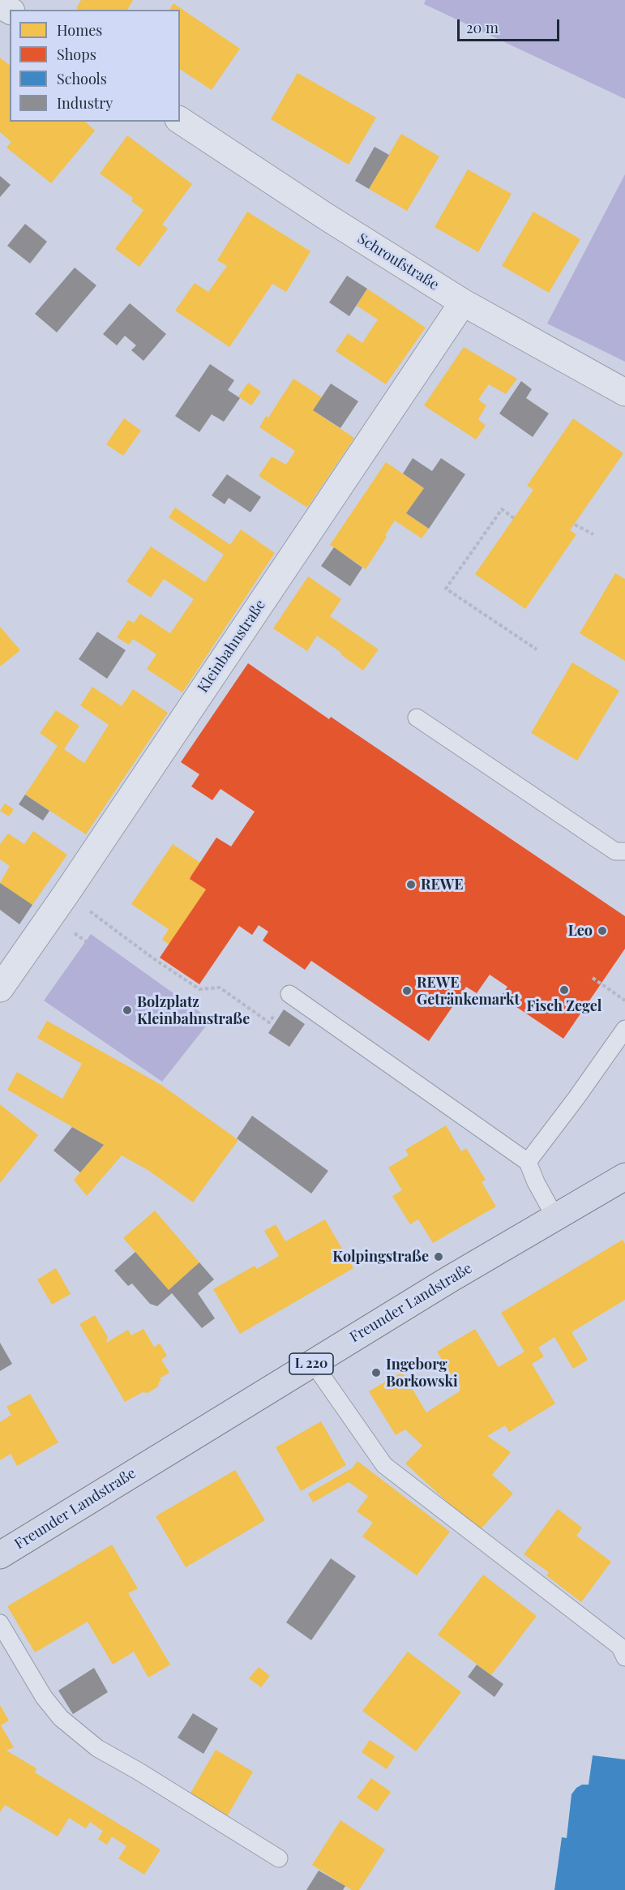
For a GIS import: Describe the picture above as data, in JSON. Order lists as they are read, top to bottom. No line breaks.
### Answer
{"streets":{"main road":["Freunder Landstraße","L 220"],"street":["Schroufstraße","Kleinbahnstraße"]},"crossings":[["Schroufstraße","Kleinbahnstraße"]],"places":["REWE","Leo","Fisch Zegel","REWE Getränkemarkt","Bolzplatz Kleinbahnstraße","Kolpingstraße","Ingeborg Borkowski"],"legend":["Homes","Shops","Schools","Industry"],"scale_bar":"20 m"}
